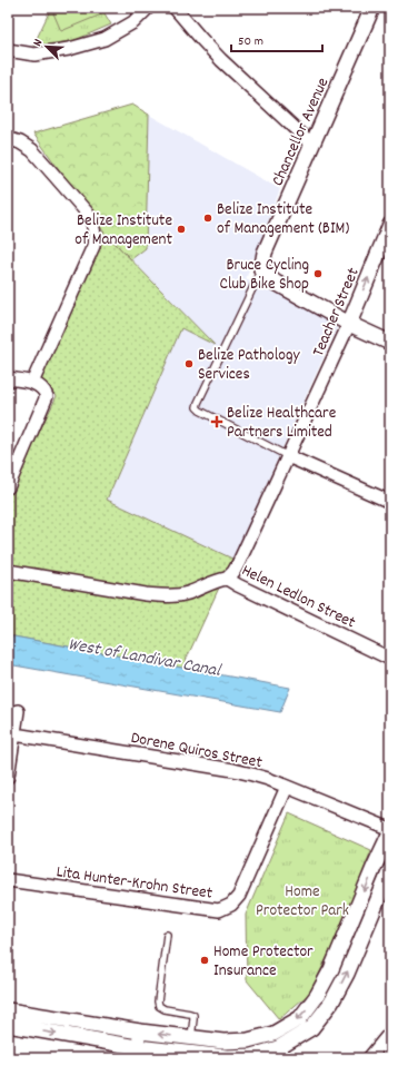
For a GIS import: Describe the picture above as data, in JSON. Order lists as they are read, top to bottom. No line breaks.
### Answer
{"streets":{"street":["Chancellor Avenue","Teacher Street","Helen Ledlon Street","Dorene Quiros Street","Lita Hunter-Krohn Street"]},"crossings":[["Teacher Street","Helen Ledlon Street"],["Dorene Quiros Street","Lita Hunter-Krohn Street"]],"water":["West of Landivar Canal"],"parks":["Home Protector Park"],"places":{"other":["Belize Institute of Management (BIM)","Belize Institute of Management","Bruce Cycling Club Bike Shop","Belize Pathology Services","Home Protector Insurance"],"health":["Belize Healthcare Partners Limited"]},"scale_bar":"50 m","north":"top left"}
